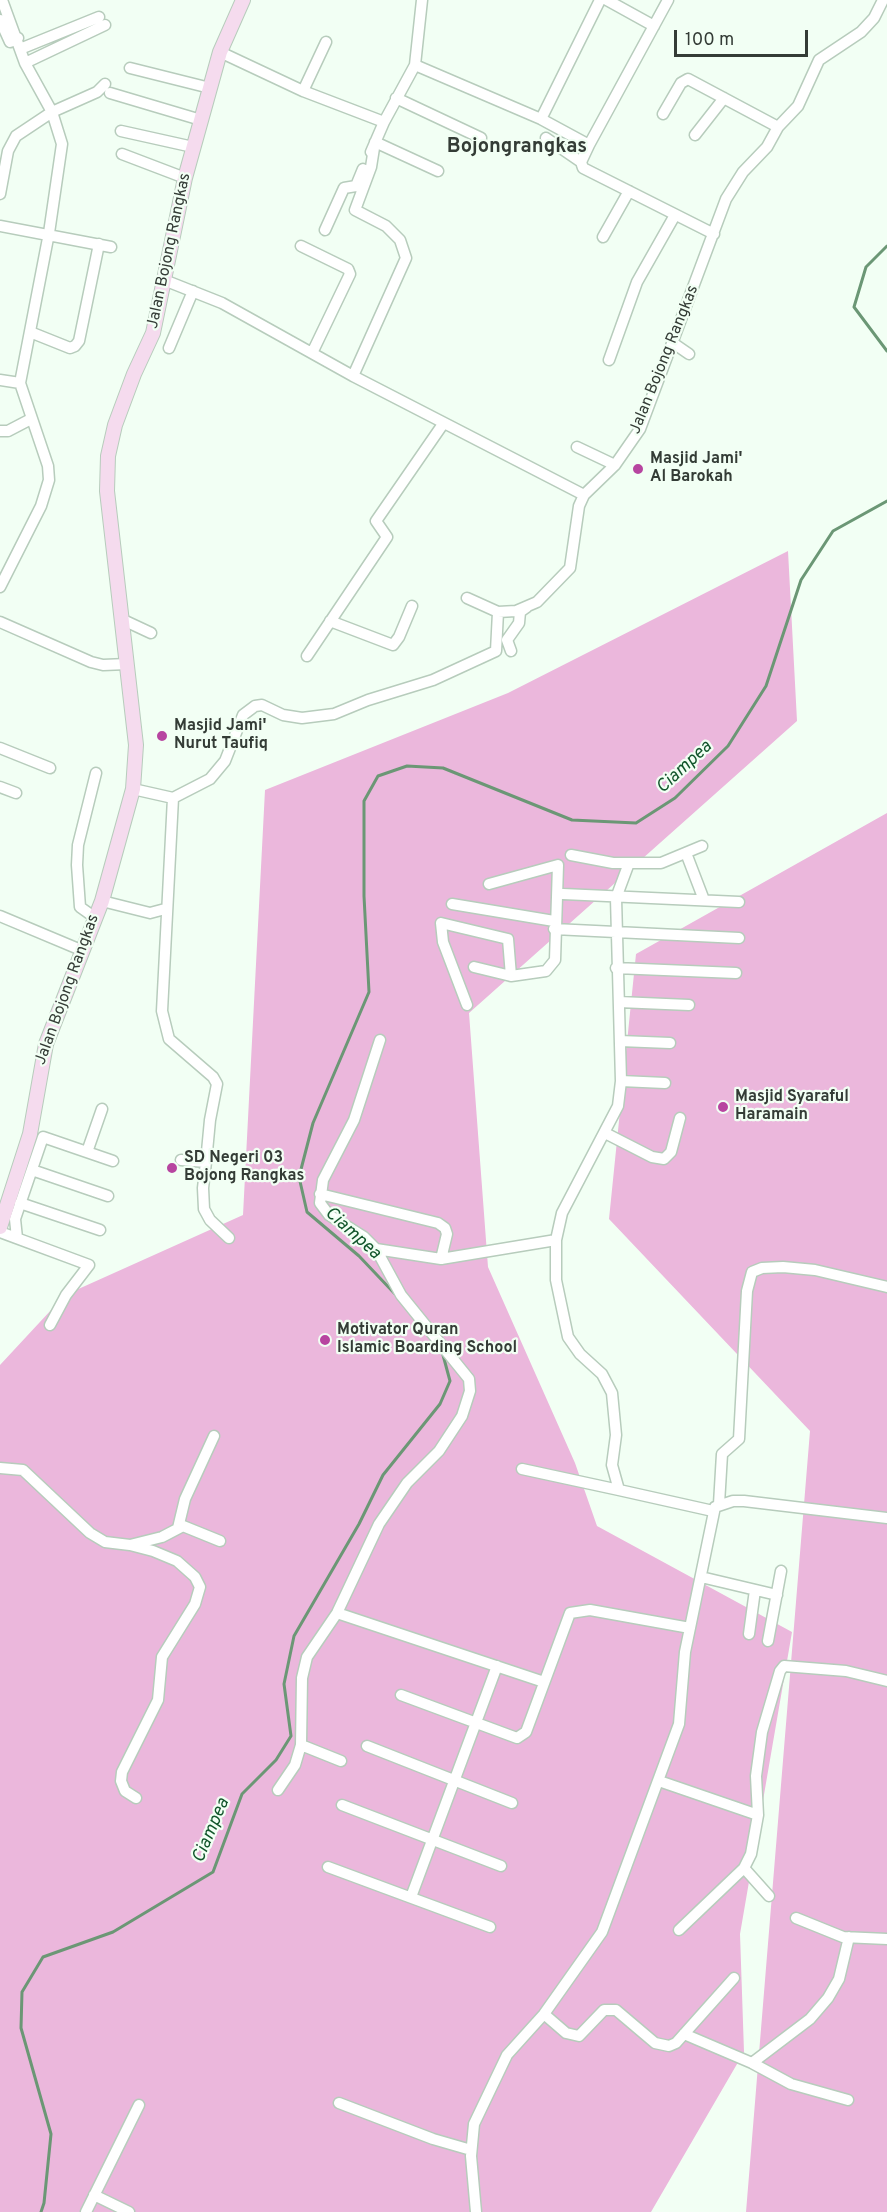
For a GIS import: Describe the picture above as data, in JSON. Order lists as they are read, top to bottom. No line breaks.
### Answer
{"streets":{"main road":["Jalan Bojong Rangkas"]},"districts":["Bojongrangkas"],"water":["Ciampea"],"places":["Masjid Jami' Al Barokah","Masjid Jami' Nurut Taufiq","Masjid Syaraful Haramain","SD Negeri 03 Bojong Rangkas","Motivator Quran Islamic Boarding School"],"scale_bar":"100 m"}
